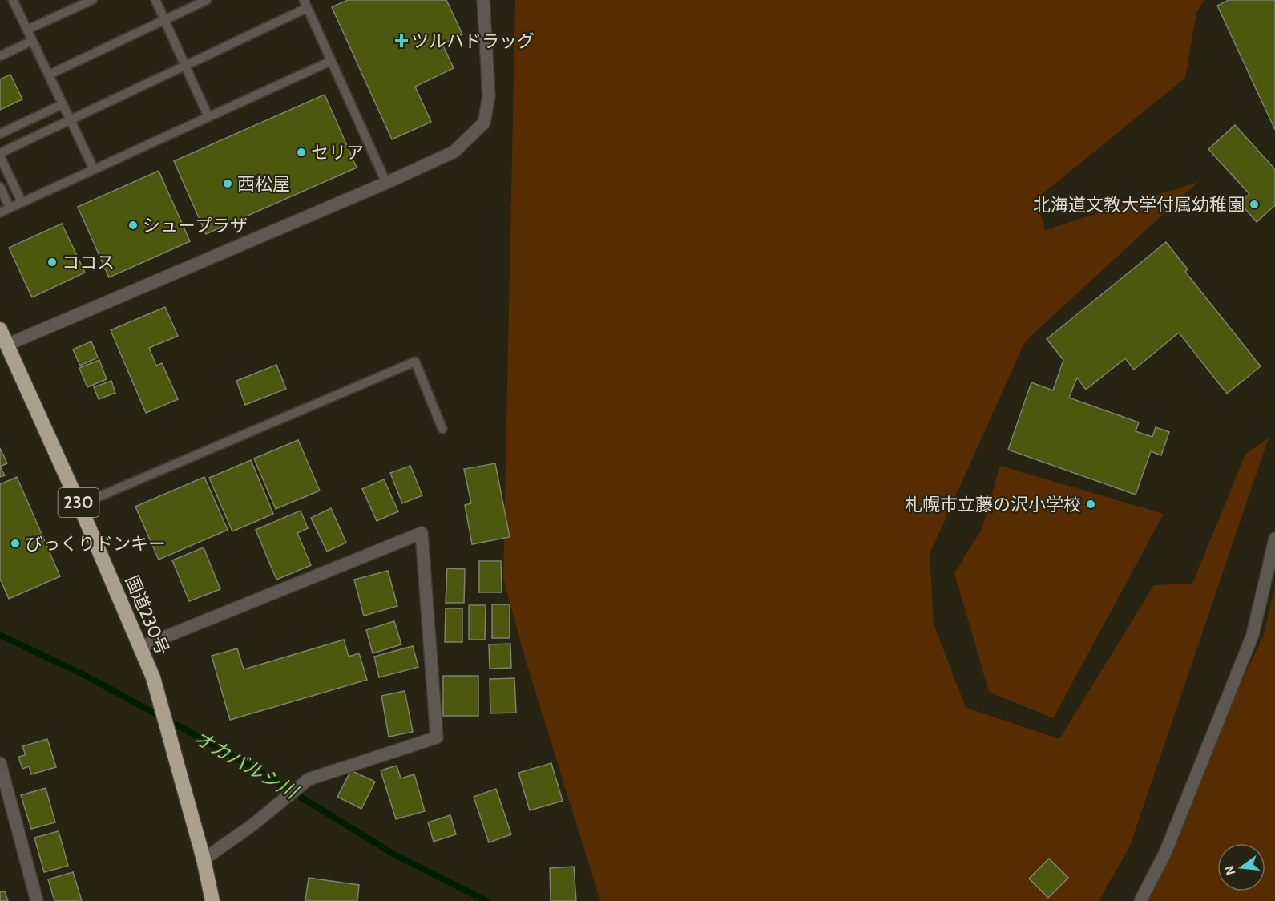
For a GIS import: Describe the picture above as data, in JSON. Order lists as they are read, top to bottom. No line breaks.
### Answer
{"streets":{"highway":["230","国道230号"]},"water":["オカバルシ川"],"places":{"health":["ツルハドラッグ"],"other":["セリア","西松屋","北海道文教大学付属幼稚園","シュープラザ","ココス","札幌市立藤の沢小学校","びっくりドンキー"]},"north":"left"}
